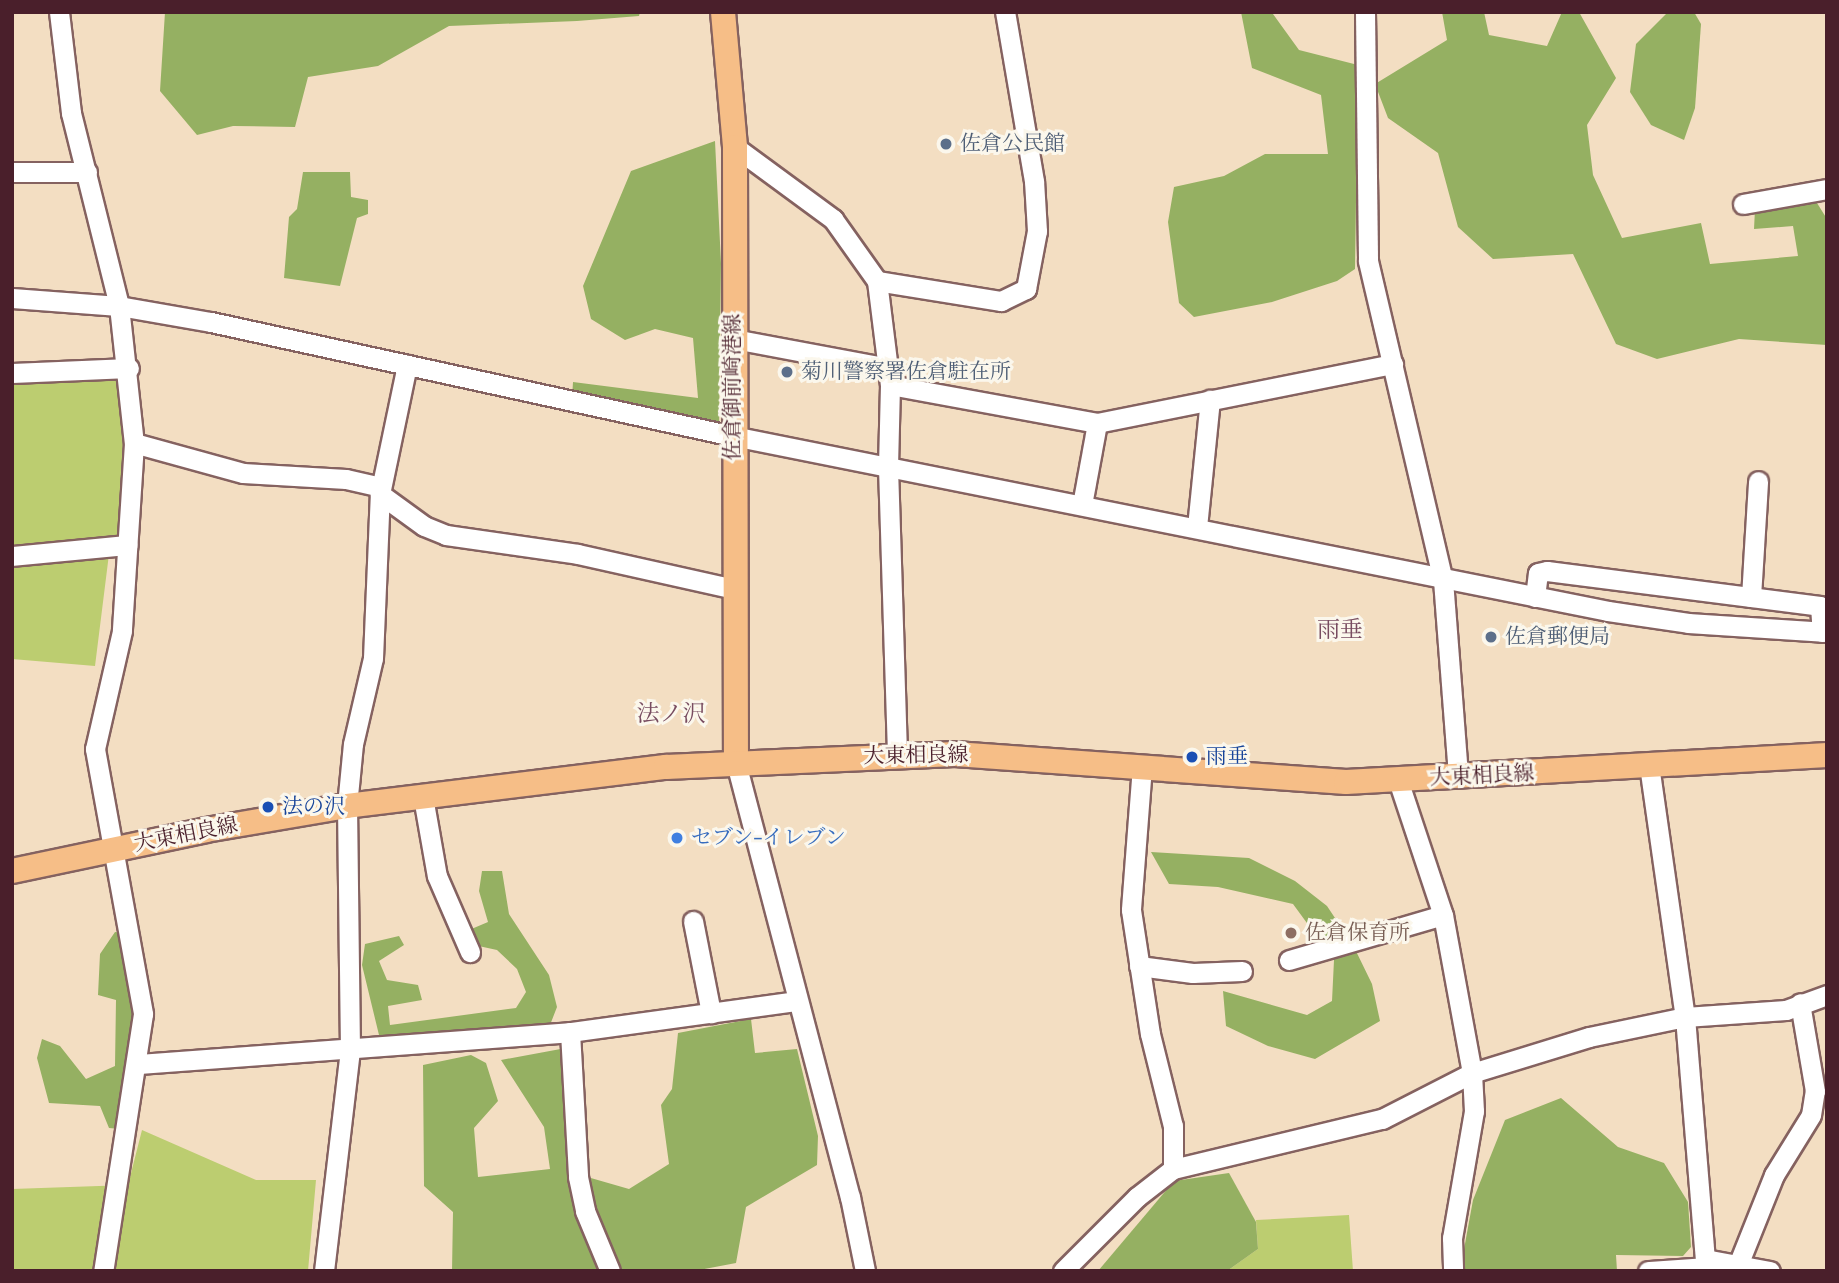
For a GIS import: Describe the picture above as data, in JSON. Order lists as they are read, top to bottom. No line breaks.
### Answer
{"streets":{"main road":["佐倉御前崎港線","大東相良線"]},"crossings":[["佐倉御前崎港線","大東相良線"]],"districts":["雨垂","法ノ沢"],"places":["佐倉公民館","菊川警察署佐倉駐在所","佐倉郵便局","雨垂","法の沢","セブン-イレブン","佐倉保育所"]}
